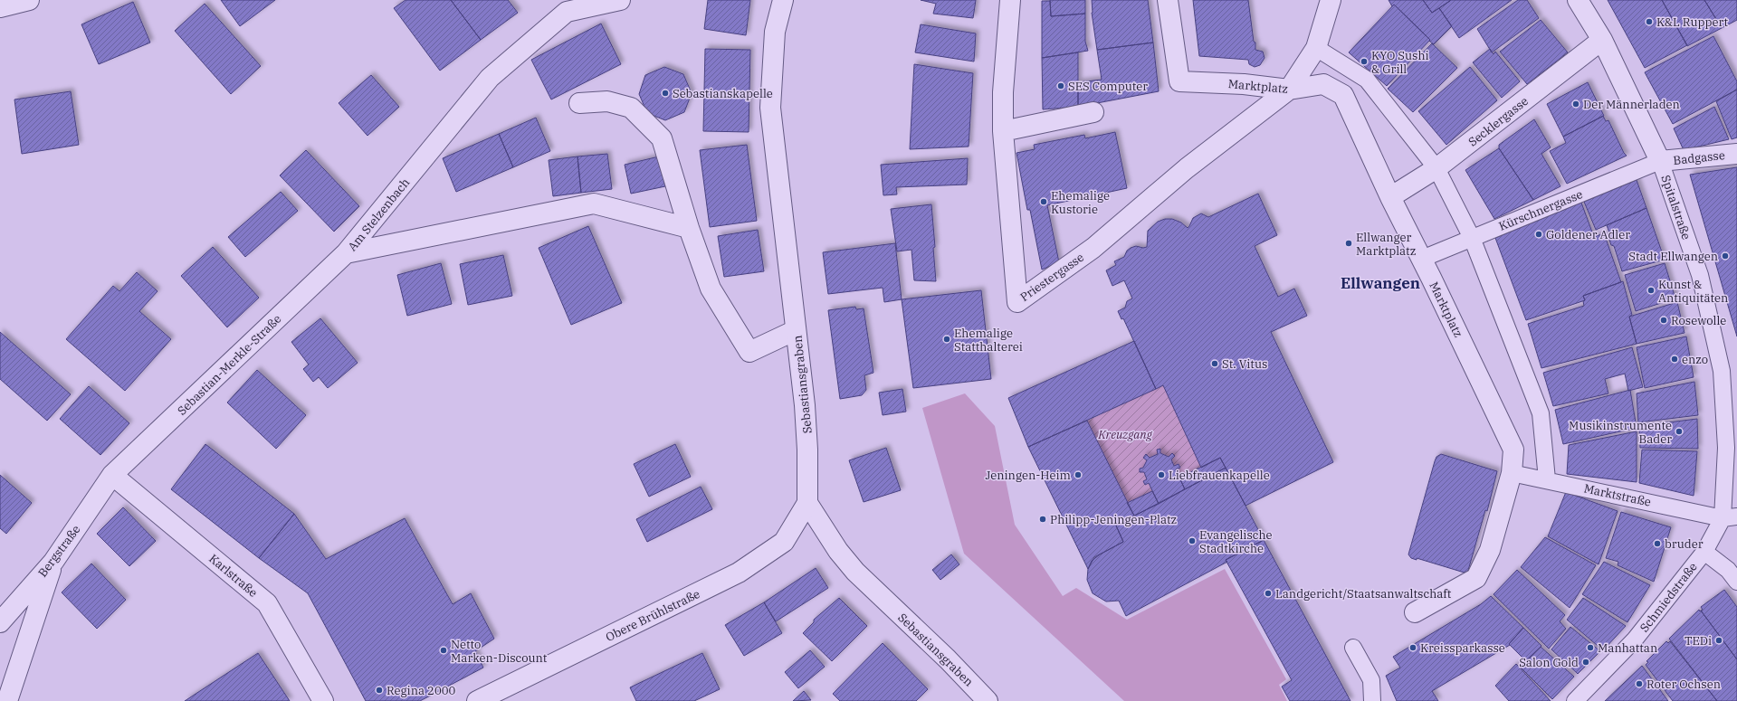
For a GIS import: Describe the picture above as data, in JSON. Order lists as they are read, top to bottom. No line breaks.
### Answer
{"streets":{"street":["Marktplatz","Secklergasse","Badgasse","Spitalstraße","Kürschnergasse","Am Stelzenbach","Priestergasse","Sebastian-Merkle-Straße","Sebastiansgraben","Marktstraße","Bergstraße","Karlstraße","Schmiedstraße","Obere Brühlstraße"]},"crossings":[["Marktplatz","Secklergasse"],["Marktplatz","Kürschnergasse"],["Marktplatz","Priestergasse"],["Marktplatz","Marktstraße"],["Secklergasse","Spitalstraße"],["Badgasse","Spitalstraße"],["Badgasse","Kürschnergasse"],["Spitalstraße","Kürschnergasse"],["Spitalstraße","Marktstraße"],["Spitalstraße","Schmiedstraße"],["Am Stelzenbach","Sebastian-Merkle-Straße"],["Sebastian-Merkle-Straße","Bergstraße"],["Sebastian-Merkle-Straße","Karlstraße"],["Sebastiansgraben","Obere Brühlstraße"],["Marktstraße","Schmiedstraße"],["Bergstraße","Karlstraße"]],"districts":["Ellwangen"],"parks":["Kreuzgang"],"places":["K&L Ruppert","KYO Sushi & Grill","SES Computer","Sebastianskapelle","Der Männerladen","Ehemalige Kustorie","Goldener Adler","Ellwanger Marktplatz","Stadt Ellwangen","Kunst & Antiquitäten","Rosewolle","Ehemalige Statthalterei","enzo","St. Vitus","Musikinstrumente Bader","Jeningen-Heim","Liebfrauenkapelle","Philipp-Jeningen-Platz","Evangelische Stadtkirche","bruder","Landgericht/Staatsanwaltschaft","TEDi","Kreissparkasse","Manhattan","Netto Marken-Discount","Salon Gold","Roter Ochsen","Regina 2000"]}
